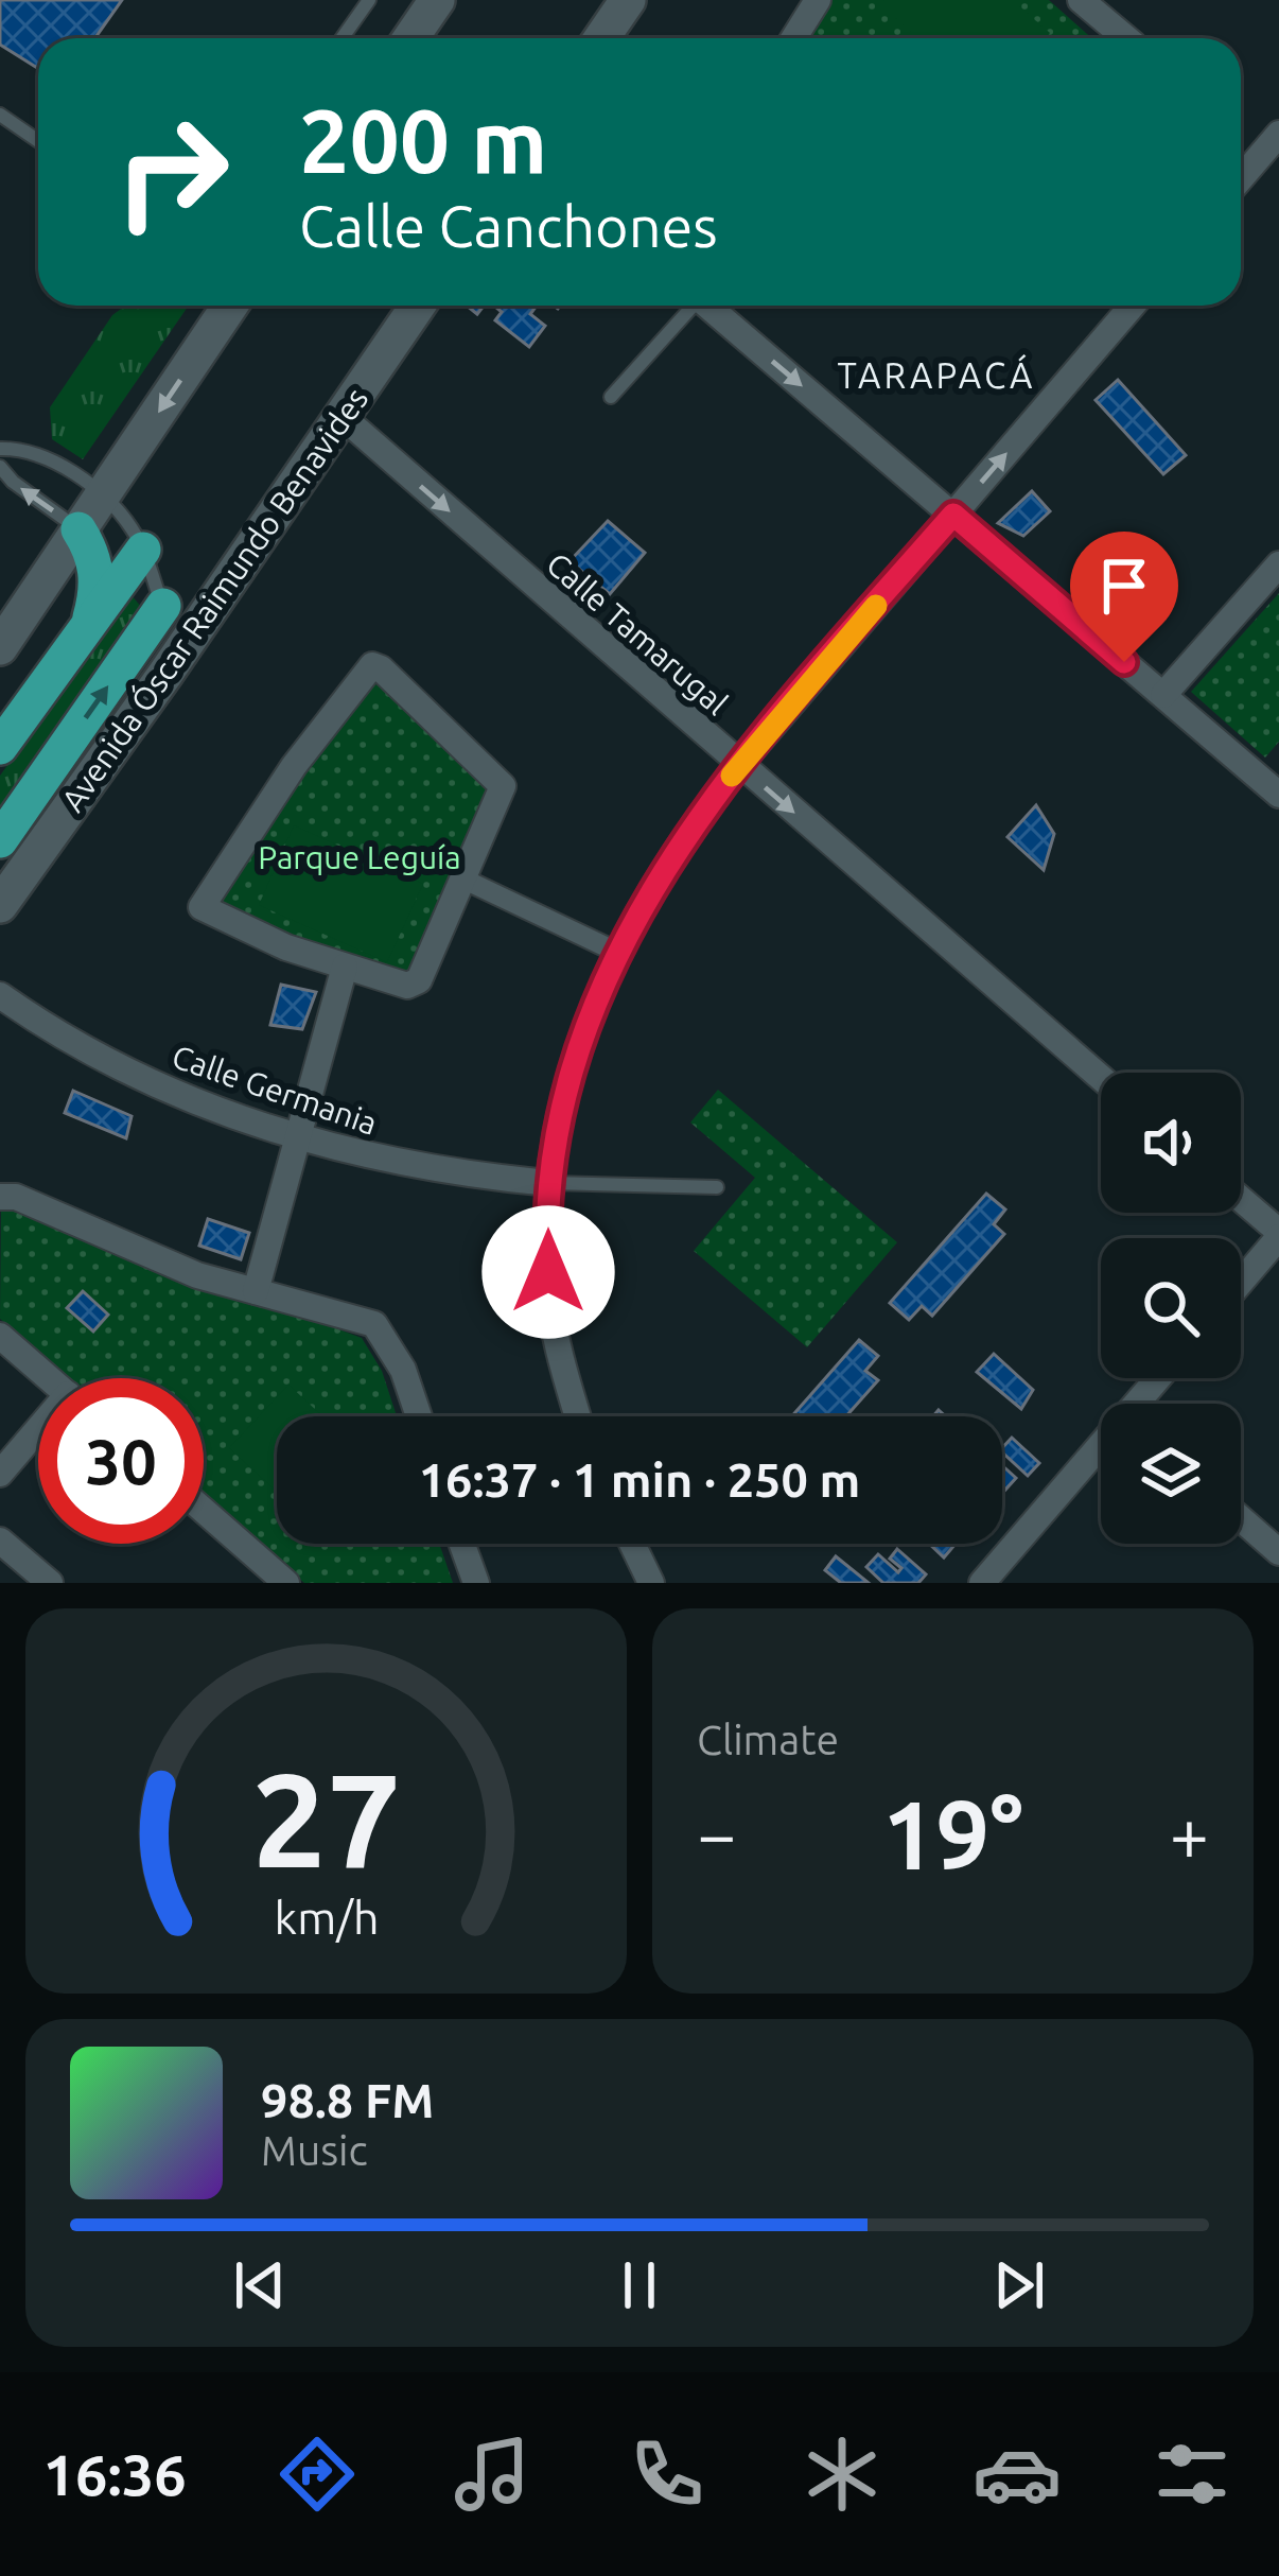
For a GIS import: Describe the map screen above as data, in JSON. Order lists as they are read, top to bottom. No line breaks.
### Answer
{"streets":{"main road":["Avenida Óscar Raimundo Benavides"],"street":["Calle Tamarugal","Calle Germania"]},"crossings":[["Avenida Óscar Raimundo Benavides","Calle Tamarugal"]],"one_way":["Calle Tamarugal"],"districts":["TARAPACÁ"],"parks":["Parque Leguía"],"page":{"turn":["200 m","Calle Canchones"],"limit":"30","trip":"16:37 · 1 min · 250 m","tile":"Climate","heat":["−","19°","+"],"song":["98.8 FM","Music"],"tabs":"16:36","gauge":["27","km/h"]}}
